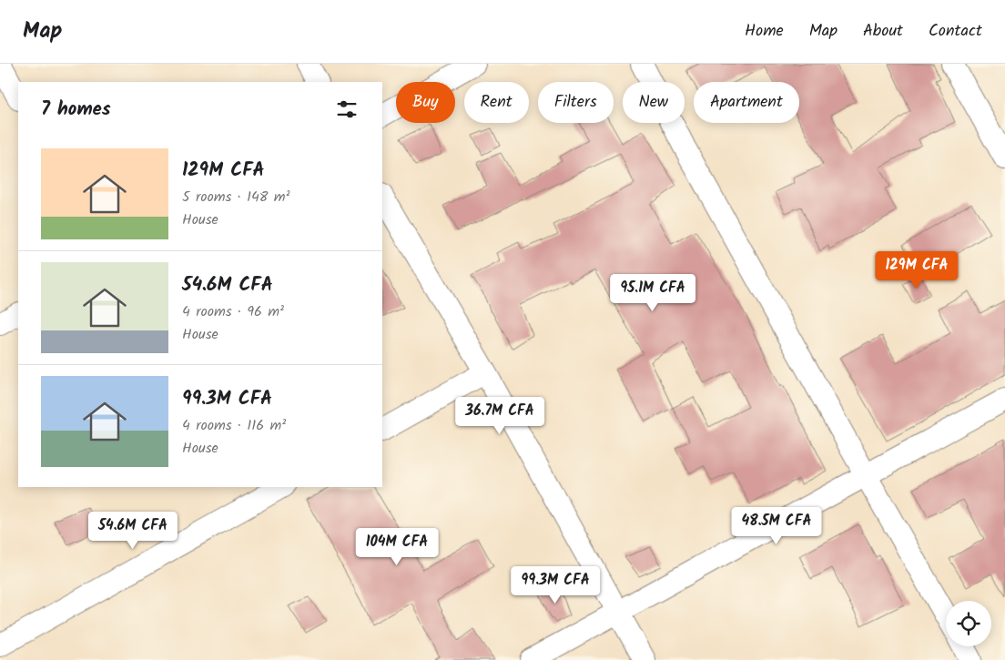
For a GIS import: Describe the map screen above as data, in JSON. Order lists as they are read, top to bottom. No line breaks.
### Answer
{"page":{"header":"Map","nav":["Home","Map","About","Contact"],"chip":["Buy","Rent","Filters","New","Apartment"],"heading":"7 homes","list":[{"name":"129M CFA","note":"5 rooms · 148 m² · House"},{"name":"54.6M CFA","note":"4 rooms · 96 m² · House"},{"name":"99.3M CFA","note":"4 rooms · 116 m² · House"}],"price":["129M CFA","95.1M CFA","36.7M CFA","48.5M CFA","54.6M CFA","104M CFA","99.3M CFA"]}}
